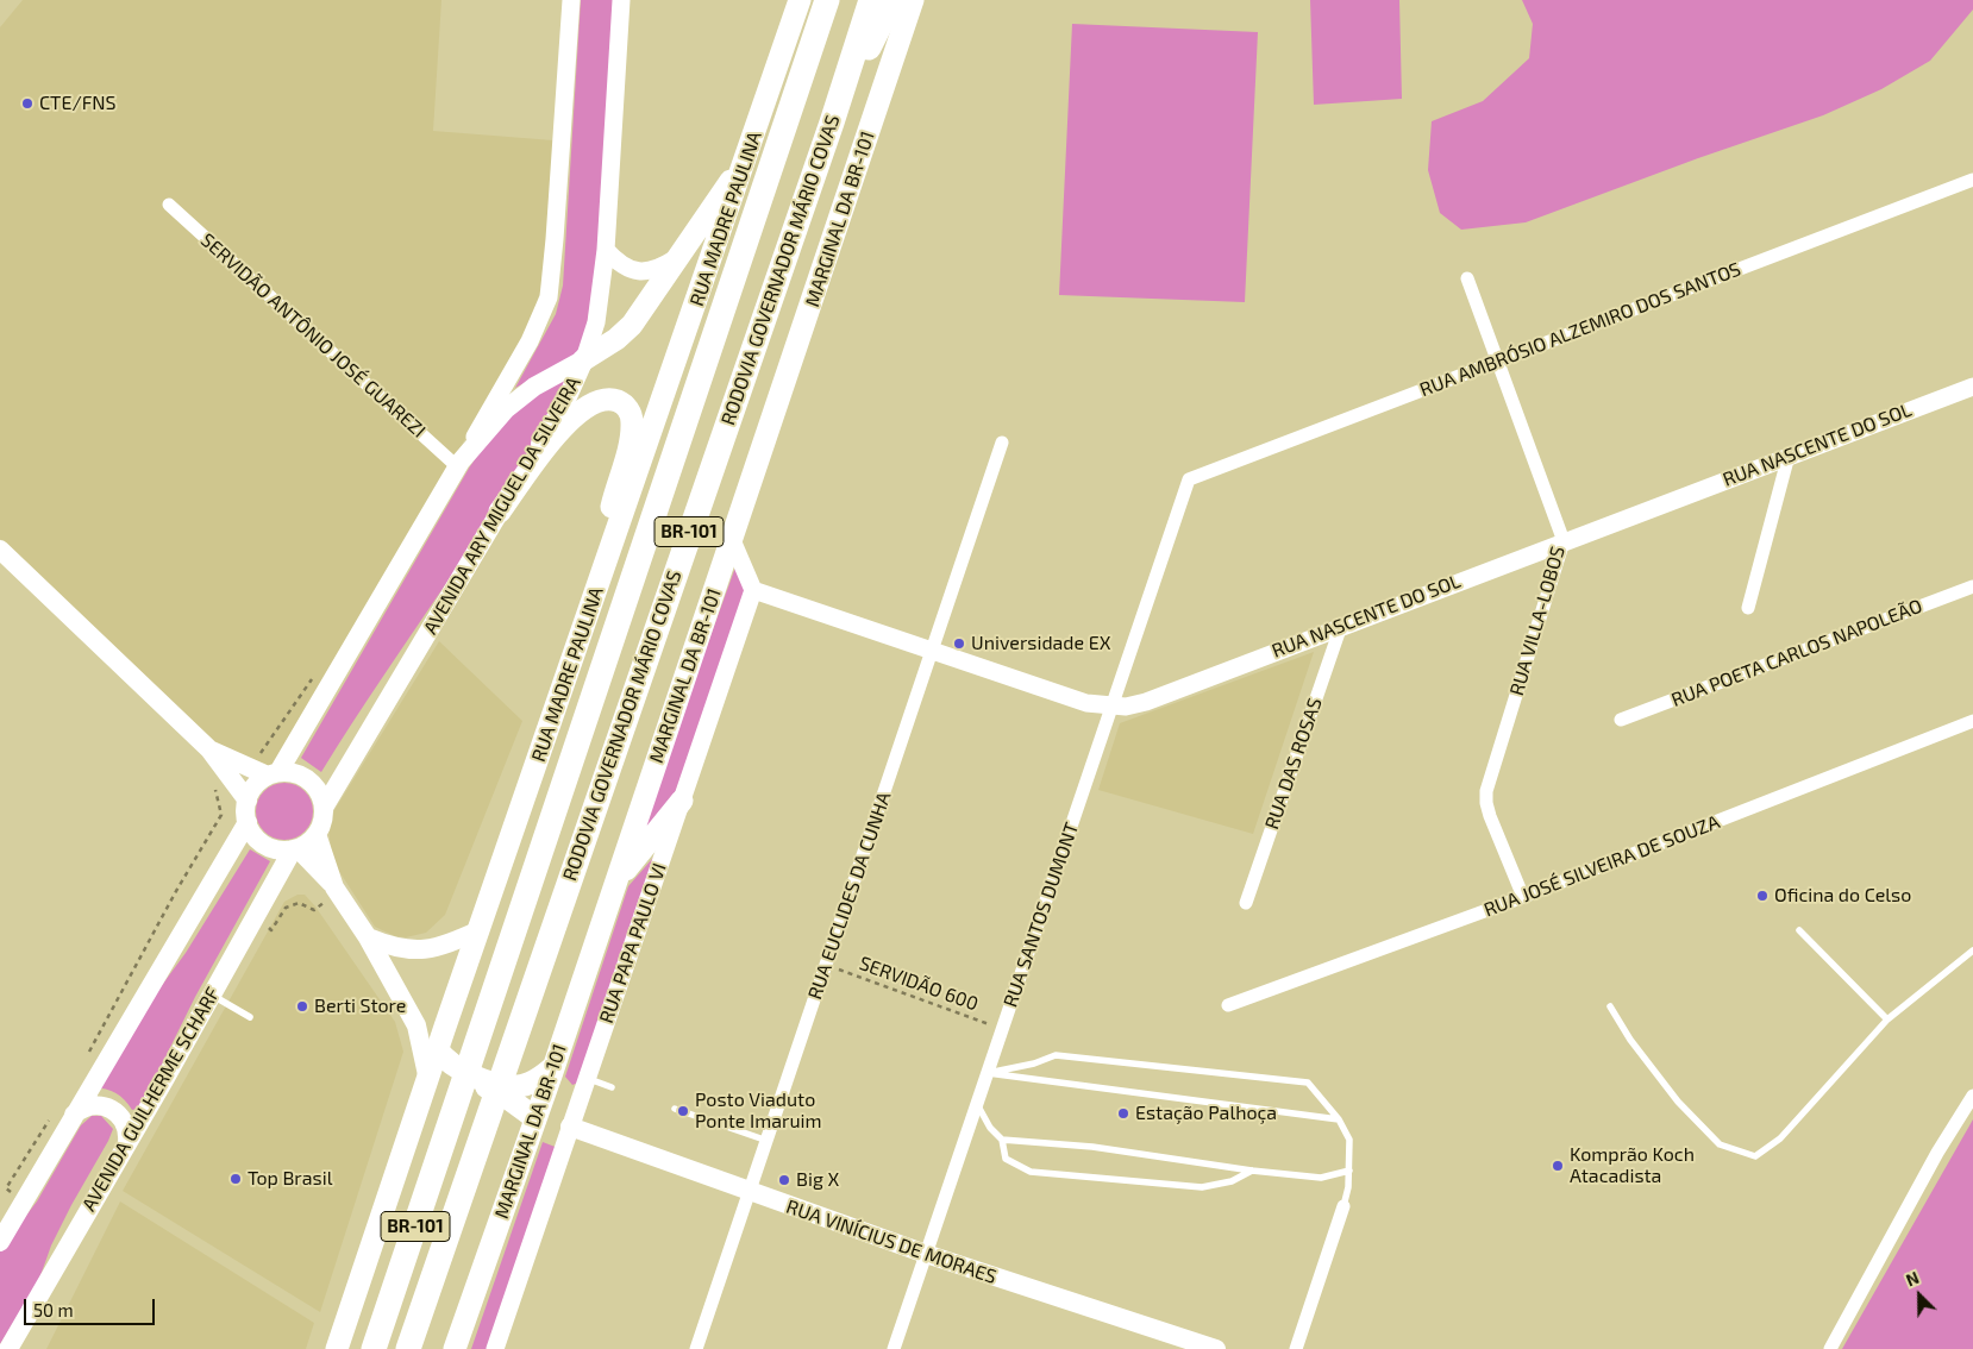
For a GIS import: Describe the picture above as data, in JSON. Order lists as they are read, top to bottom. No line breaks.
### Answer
{"streets":{"highway":["RODOVIA GOVERNADOR MÁRIO COVAS","BR-101"],"main road":["RUA MADRE PAULINA","MARGINAL DA BR-101","AVENIDA ARY MIGUEL DA SILVEIRA","AVENIDA GUILHERME SCHARF","RUA VINÍCIUS DE MORAES"],"street":["RUA AMBRÓSIO ALZEMIRO DOS SANTOS","SERVIDÃO ANTÔNIO JOSÉ GUAREZI","RUA NASCENTE DO SOL","RUA VILLA-LOBOS","RUA POETA CARLOS NAPOLEÃO","RUA DAS ROSAS","RUA JOSÉ SILVEIRA DE SOUZA","RUA EUCLIDES DA CUNHA","RUA SANTOS DUMONT","RUA PAPA PAULO VI"],"path":["SERVIDÃO 600"]},"crossings":[["RUA AMBRÓSIO ALZEMIRO DOS SANTOS","RUA VILLA-LOBOS"],["RUA AMBRÓSIO ALZEMIRO DOS SANTOS","RUA SANTOS DUMONT"],["RUA NASCENTE DO SOL","RUA VILLA-LOBOS"],["RUA NASCENTE DO SOL","RUA DAS ROSAS"],["RUA NASCENTE DO SOL","RUA EUCLIDES DA CUNHA"],["RUA NASCENTE DO SOL","RUA SANTOS DUMONT"],["RUA NASCENTE DO SOL","RUA PAPA PAULO VI"],["AVENIDA ARY MIGUEL DA SILVEIRA","AVENIDA GUILHERME SCHARF"],["RUA VILLA-LOBOS","RUA JOSÉ SILVEIRA DE SOUZA"],["RUA EUCLIDES DA CUNHA","SERVIDÃO 600"],["RUA EUCLIDES DA CUNHA","RUA VINÍCIUS DE MORAES"],["RUA SANTOS DUMONT","SERVIDÃO 600"],["RUA SANTOS DUMONT","RUA VINÍCIUS DE MORAES"],["RUA PAPA PAULO VI","RUA VINÍCIUS DE MORAES"]],"places":["CTE/FNS","Universidade EX","Oficina do Celso","Berti Store","Posto Viaduto Ponte Imaruim","Estação Palhoça","Komprão Koch Atacadista","Top Brasil","Big X"],"scale_bar":"50 m","north":"top left"}
